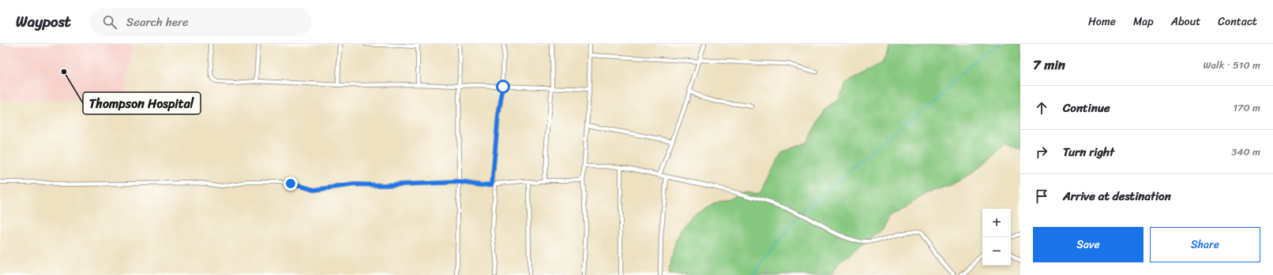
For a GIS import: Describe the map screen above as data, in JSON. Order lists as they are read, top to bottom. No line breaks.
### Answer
{"places":["Thompson Hospital"],"page":{"header":"Waypost","search":"Search here","nav":["Home","Map","About","Contact"],"heading":["7 min","Walk · 510 m"],"list":[["Continue","170 m"],["Turn right","340 m"],"Arrive at destination"],"map_buttons":["+","−"],"buttons":["Save","Share"]}}
